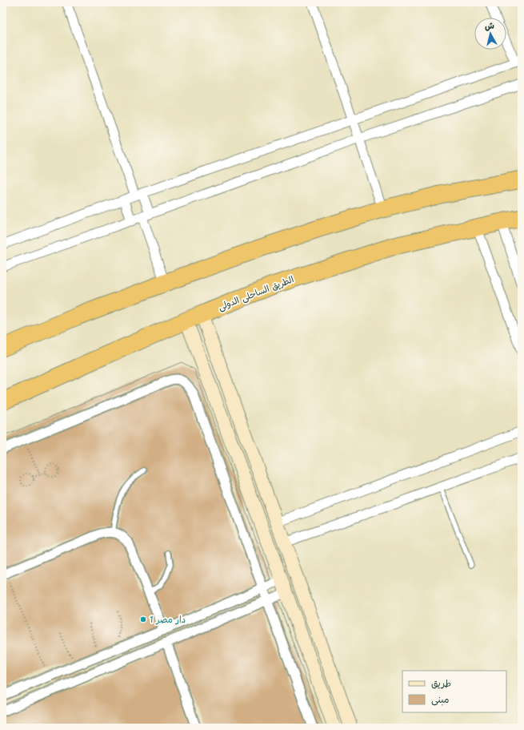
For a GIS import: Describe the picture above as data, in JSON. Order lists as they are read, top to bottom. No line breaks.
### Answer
{"streets":{"highway":["الطريق الساحلى الدولى"]},"places":["دار مصر 1"],"legend":["طريق","مبنى"],"north":"top"}
